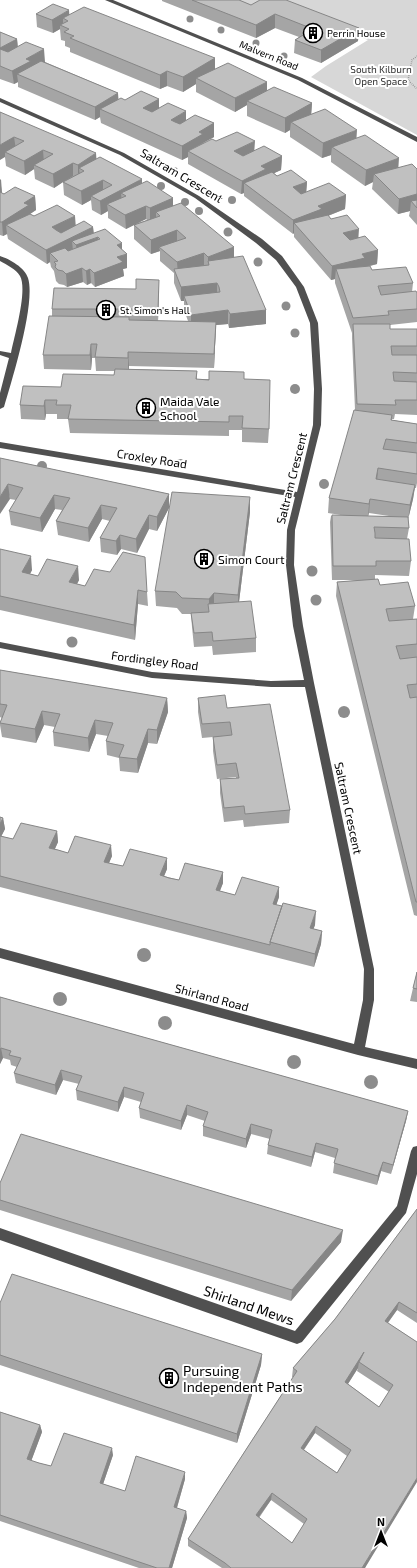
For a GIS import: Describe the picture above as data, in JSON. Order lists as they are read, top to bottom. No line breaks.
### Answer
{"streets":{"street":["Malvern Road","Saltram Crescent","Croxley Road","Fordingley Road","Shirland Road","Shirland Mews"]},"crossings":[["Saltram Crescent","Croxley Road"],["Saltram Crescent","Fordingley Road"],["Saltram Crescent","Shirland Road"]],"parks":["South Kilburn Open Space"],"places":{"building":["Perrin House","St. Simon's Hall","Maida Vale School","Simon Court","Pursuing Independent Paths"]},"north":"top"}
